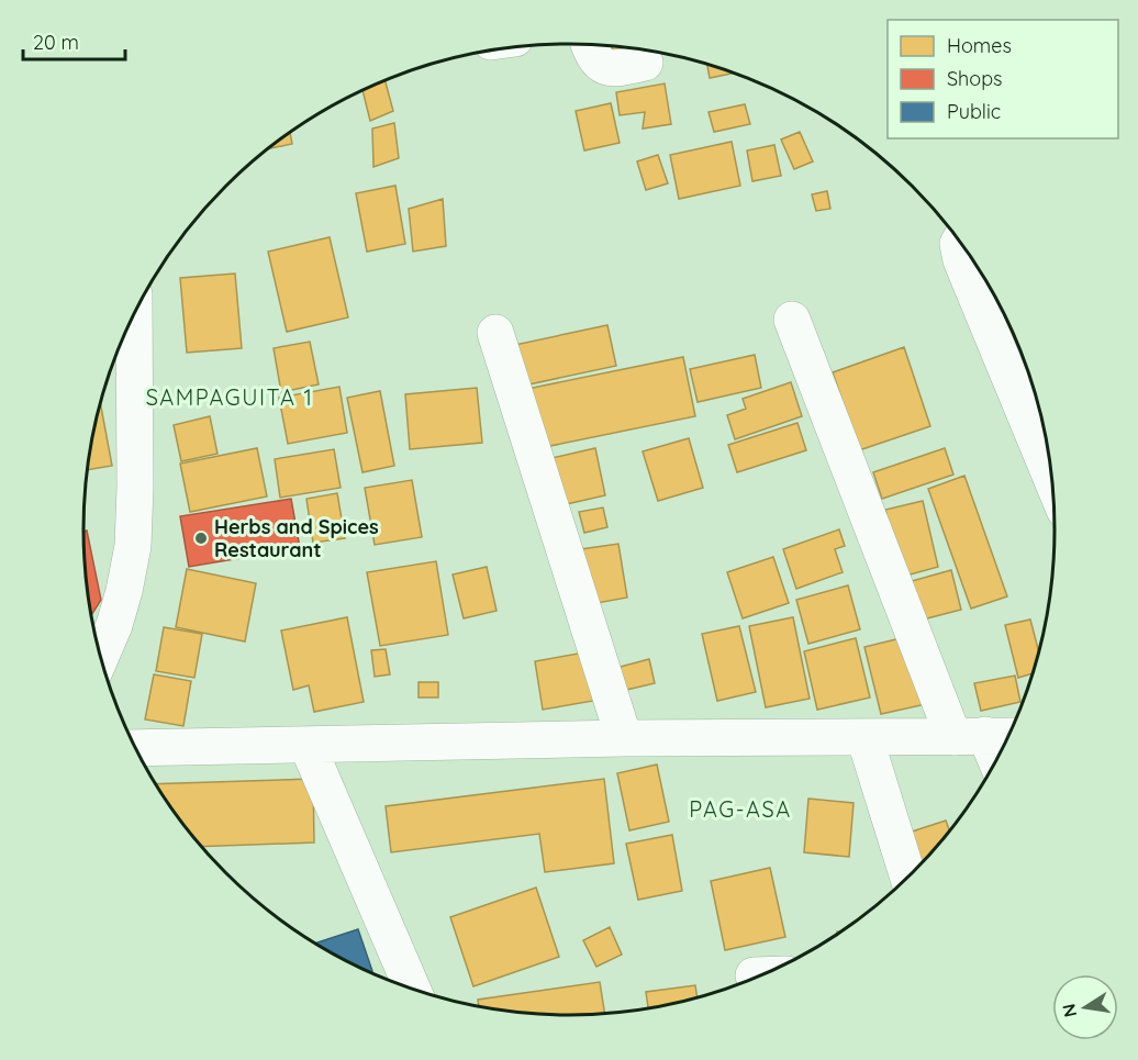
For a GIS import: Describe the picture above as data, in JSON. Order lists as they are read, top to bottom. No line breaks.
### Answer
{"districts":["SAMPAGUITA 1","PAG-ASA"],"places":["Herbs and Spices Restaurant"],"legend":["Homes","Shops","Public"],"scale_bar":"20 m","north":"left"}
